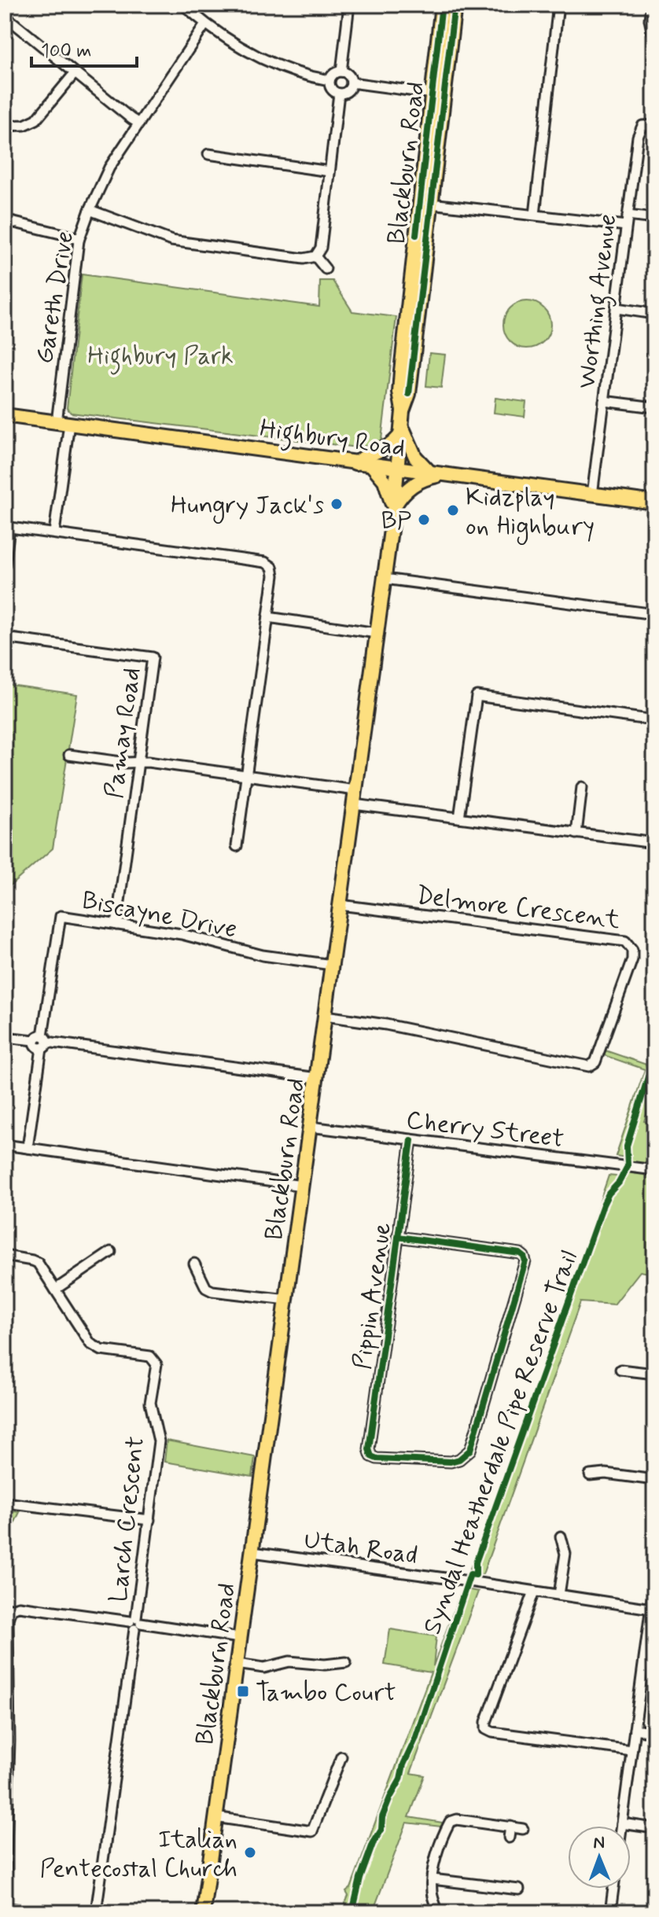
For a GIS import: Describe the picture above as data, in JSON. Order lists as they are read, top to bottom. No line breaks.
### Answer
{"streets":{"main road":["Blackburn Road","Highbury Road"],"street":["Gareth Drive","Worthing Avenue","Pamay Road","Delmore Crescent","Biscayne Drive","Cherry Street","Pippin Avenue","Larch Crescent","Utah Road"],"cycle path":["Syndal Heatherdale Pipe Reserve Trail"]},"crossings":[["Blackburn Road","Highbury Road"],["Blackburn Road","Delmore Crescent"],["Blackburn Road","Biscayne Drive"],["Blackburn Road","Cherry Street"],["Blackburn Road","Utah Road"],["Gareth Drive","Highbury Road"],["Worthing Avenue","Highbury Road"],["Pamay Road","Biscayne Drive"],["Cherry Street","Pippin Avenue"]],"parks":["Highbury Park"],"places":{"other":["Hungry Jack's","Kidzplay on Highbury","BP","Italian Pentecostal Church"],"transit":["Tambo Court"]},"scale_bar":"100 m","north":"top"}
